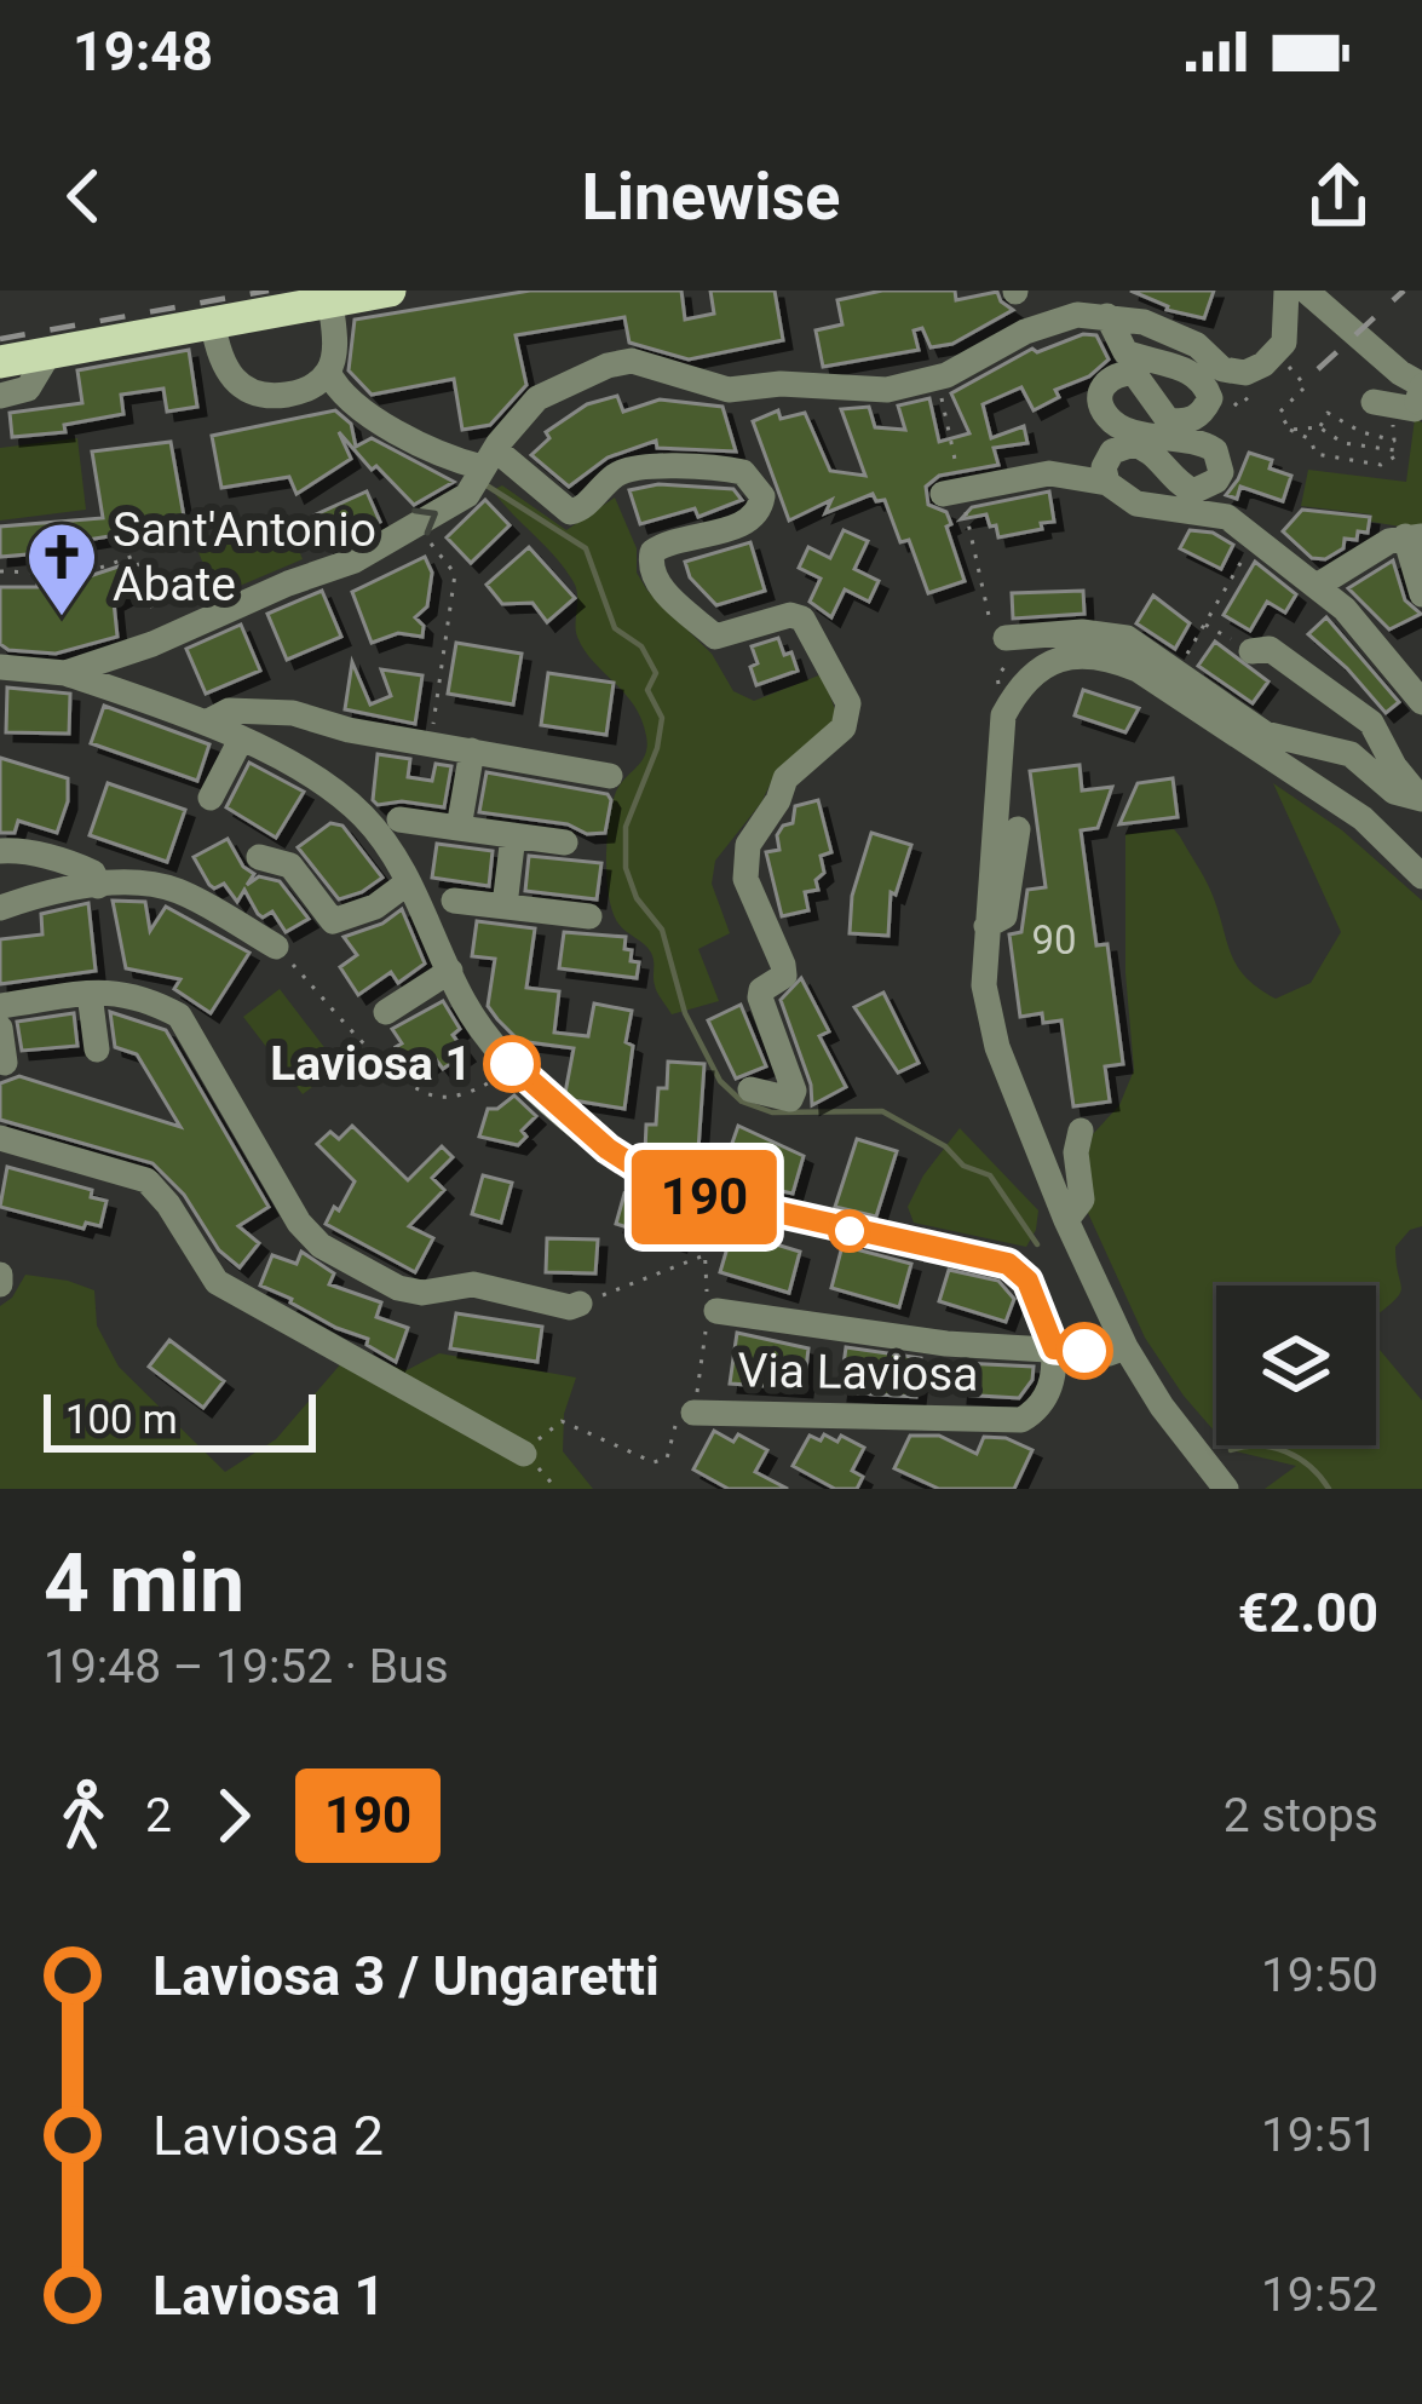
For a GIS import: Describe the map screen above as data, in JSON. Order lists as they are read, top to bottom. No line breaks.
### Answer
{"streets":{"street":["Via Laviosa"]},"places":{"church":["Sant'Antonio Abate"],"other":["Laviosa 1"]},"lines":["bus line 190"],"house_numbers":["90"],"scale_bar":"100 m","page":{"status":"19:48","header":"Linewise","on_map":"190","scale":"100 m","heading":["4 min","19:48 – 19:52 · Bus","€2.00"],"legs":["2","190","2 stops"],"list":[{"name":"Laviosa 3 / Ungaretti","value":"19:50"},{"name":"Laviosa 2","value":"19:51"},{"name":"Laviosa 1","value":"19:52"}]}}
